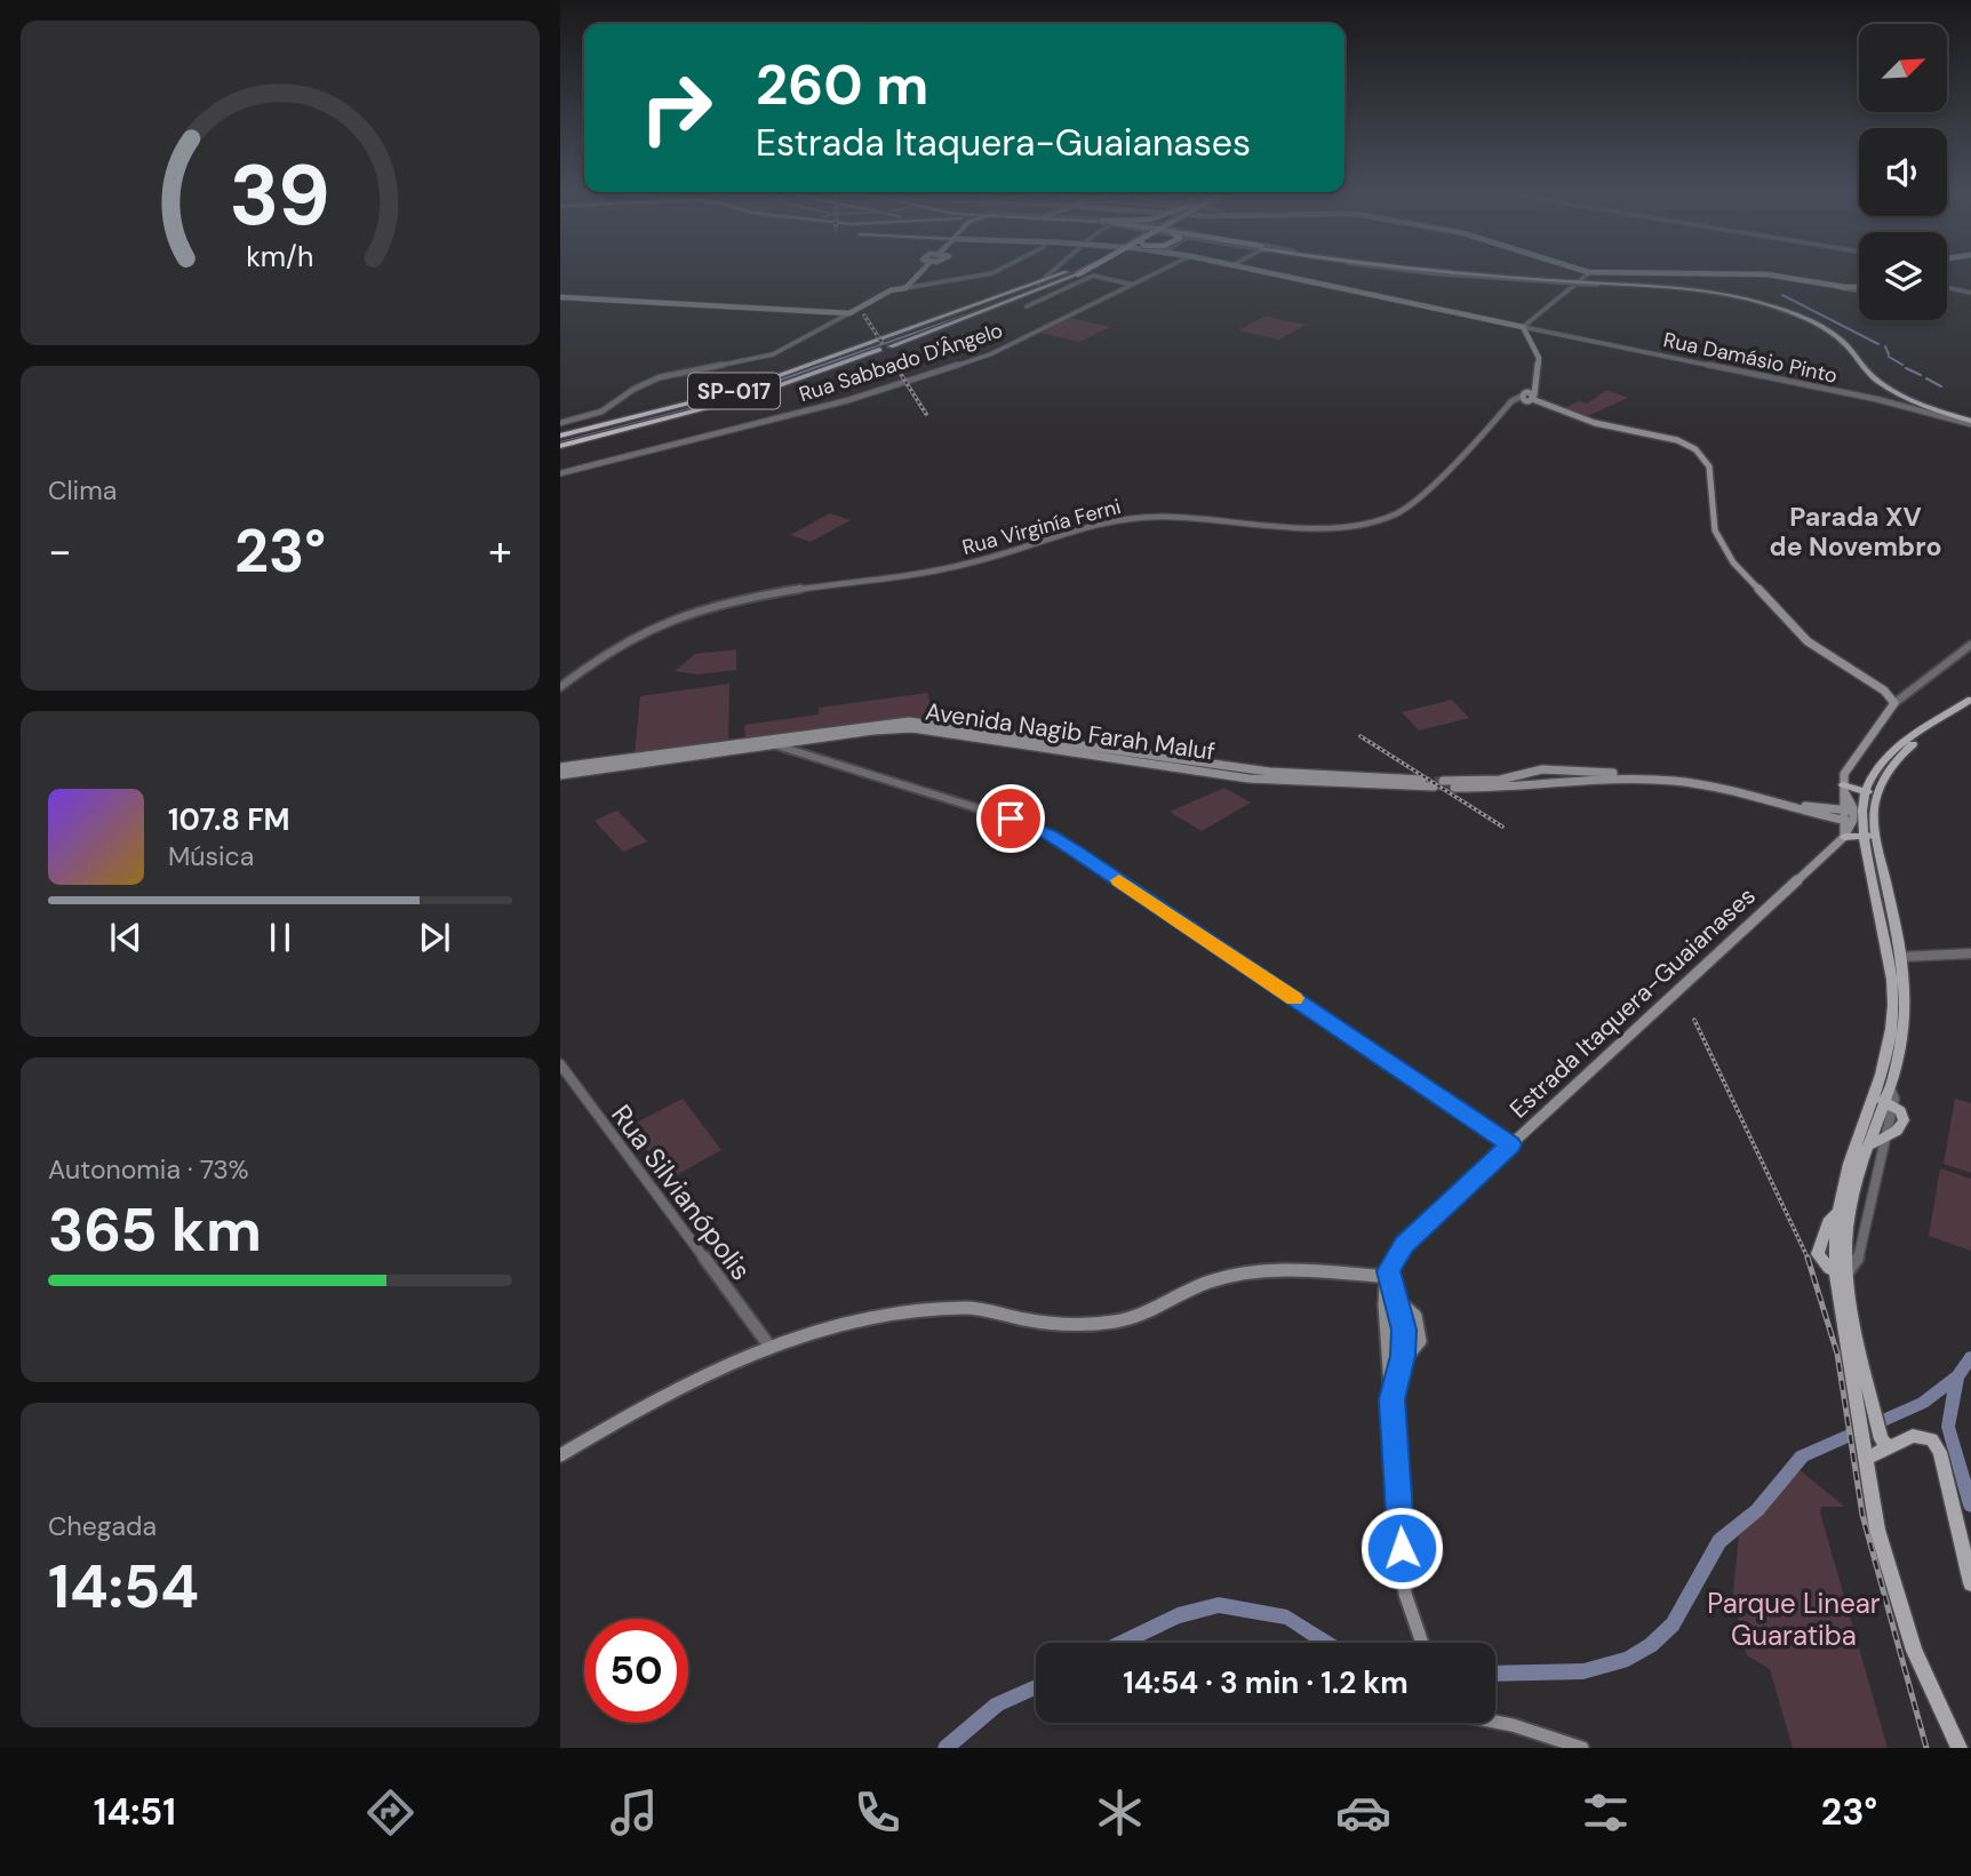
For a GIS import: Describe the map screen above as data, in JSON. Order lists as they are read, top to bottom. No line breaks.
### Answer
{"streets":{"highway":["SP-017"],"main road":["Avenida Nagib Farah Maluf","Estrada Itaquera-Guaianases"],"street":["Rua Damásio Pinto","Rua Sabbado D'Ângelo","Rua Virginía Ferni","Rua Silvianópolis"]},"districts":["Parada XV de Novembro"],"parks":["Parque Linear Guaratiba"],"north":"top right","page":{"turn":["260 m","Estrada Itaquera-Guaianases"],"tile":["Clima",["Autonomia · 73%","365 km"],["Chegada","14:54"]],"heat":["−","23°","+"],"song":["107.8 FM","Música"],"limit":"50","trip":"14:54 · 3 min · 1.2 km","tabs":["14:51","23°"],"gauge":["39","km/h"]}}
